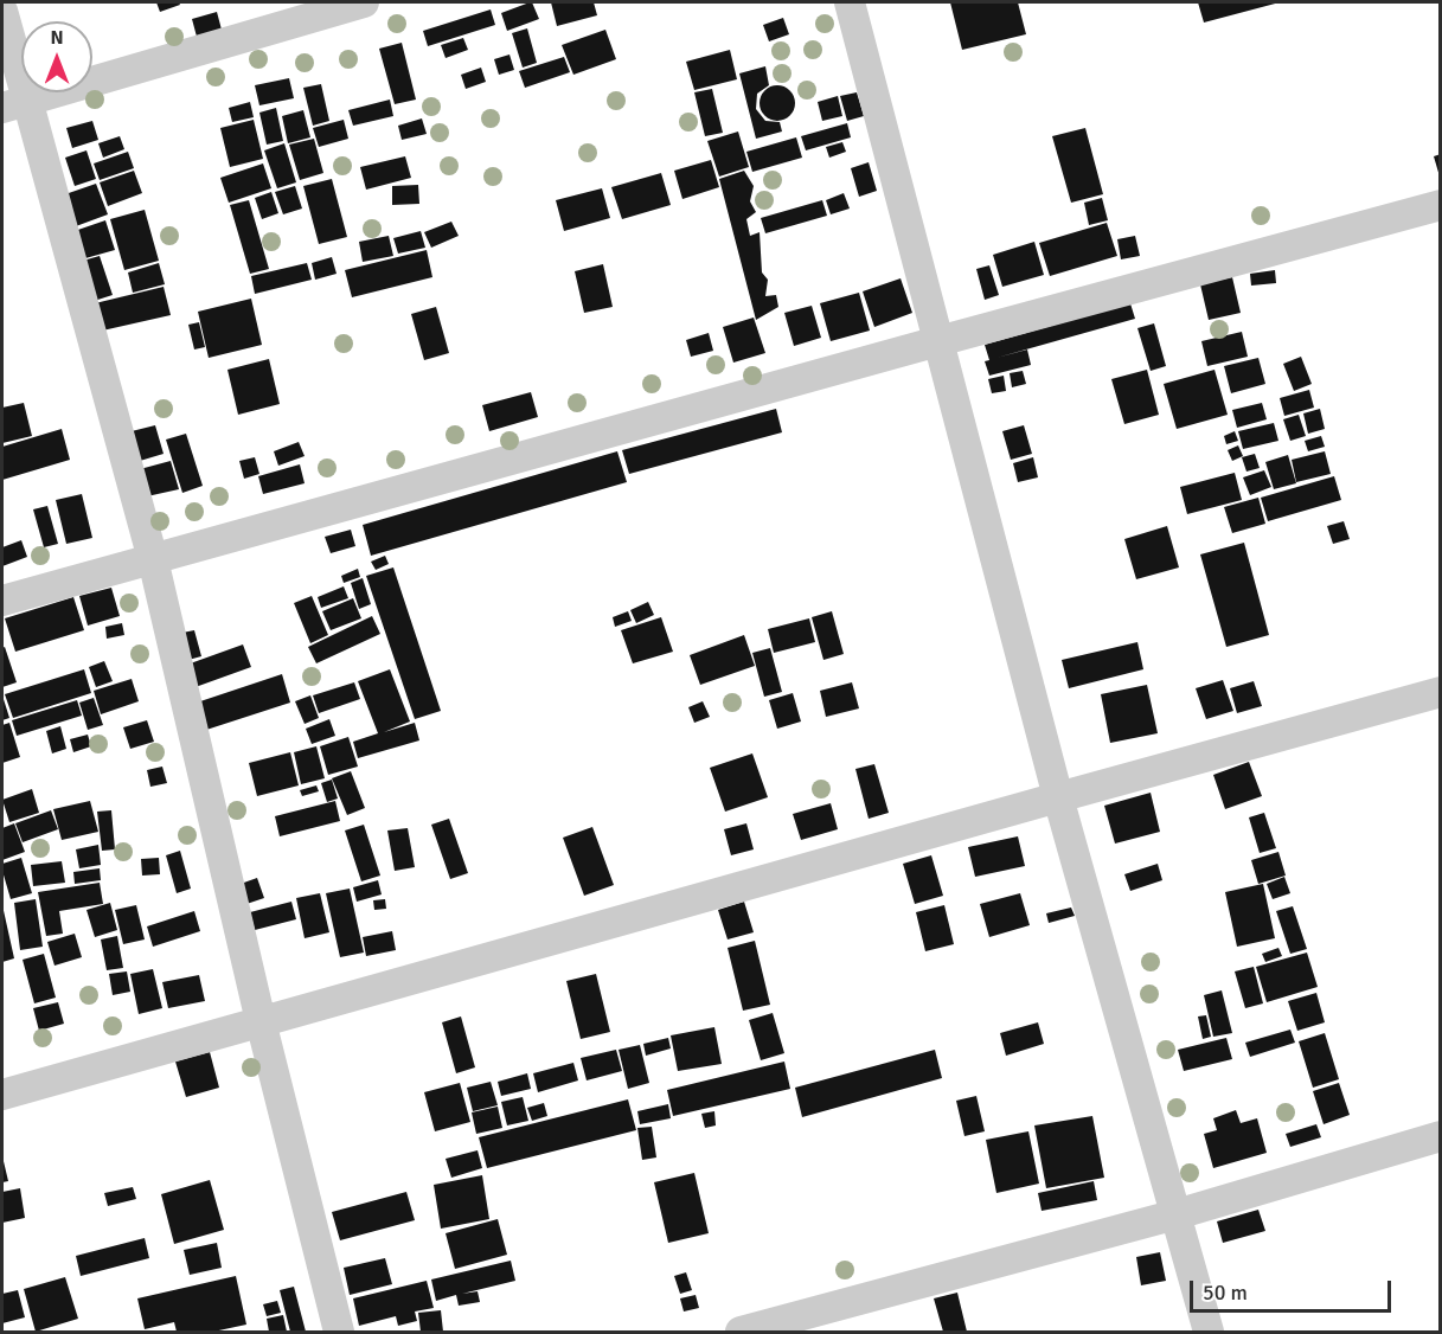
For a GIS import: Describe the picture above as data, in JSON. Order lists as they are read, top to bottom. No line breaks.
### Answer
{"scale_bar":"50 m","north":"top"}
